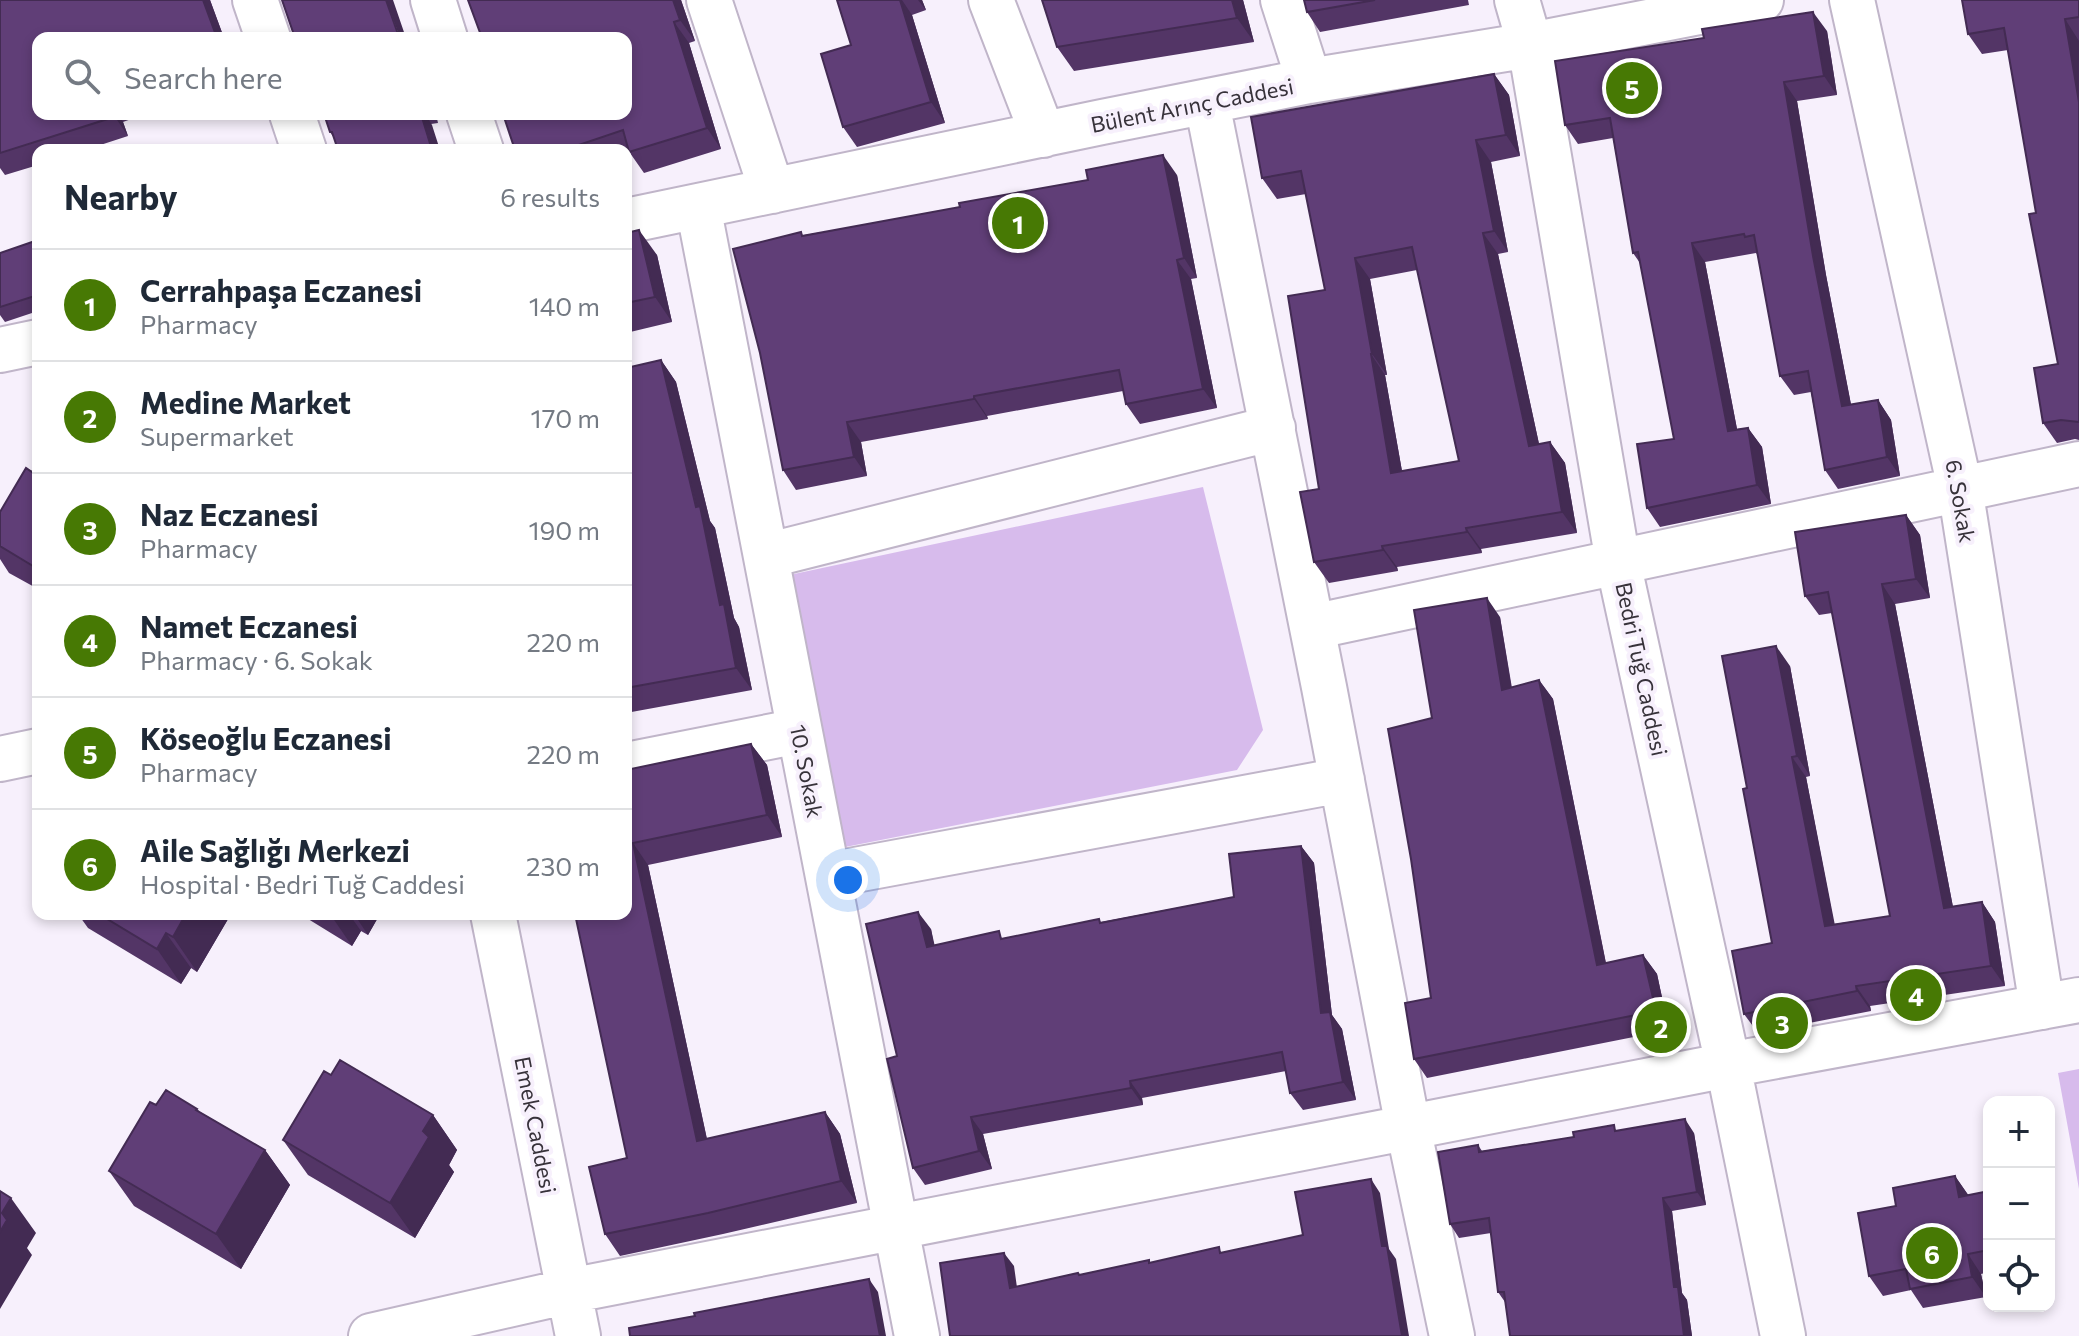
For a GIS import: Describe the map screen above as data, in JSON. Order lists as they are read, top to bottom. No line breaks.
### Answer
{"streets":{"street":["Bülent Arınç Caddesi","6. Sokak","Bedri Tuğ Caddesi","10. Sokak","Emek Caddesi"]},"crossings":[["Bülent Arınç Caddesi","Bedri Tuğ Caddesi"],["Bülent Arınç Caddesi","10. Sokak"]],"page":{"search":"Search here","pins":["5","1","4","3","2","6"],"heading":["Nearby","6 results"],"list":[{"mark":"1","name":"Cerrahpaşa Eczanesi","note":"Pharmacy","value":"140 m"},{"mark":"2","name":"Medine Market","note":"Supermarket","value":"170 m"},{"mark":"3","name":"Naz Eczanesi","note":"Pharmacy","value":"190 m"},{"mark":"4","name":"Namet Eczanesi","note":"Pharmacy · 6. Sokak","value":"220 m"},{"mark":"5","name":"Köseoğlu Eczanesi","note":"Pharmacy","value":"220 m"},{"mark":"6","name":"Aile Sağlığı Merkezi","note":"Hospital · Bedri Tuğ Caddesi","value":"230 m"}],"map_buttons":["+","−"]}}
